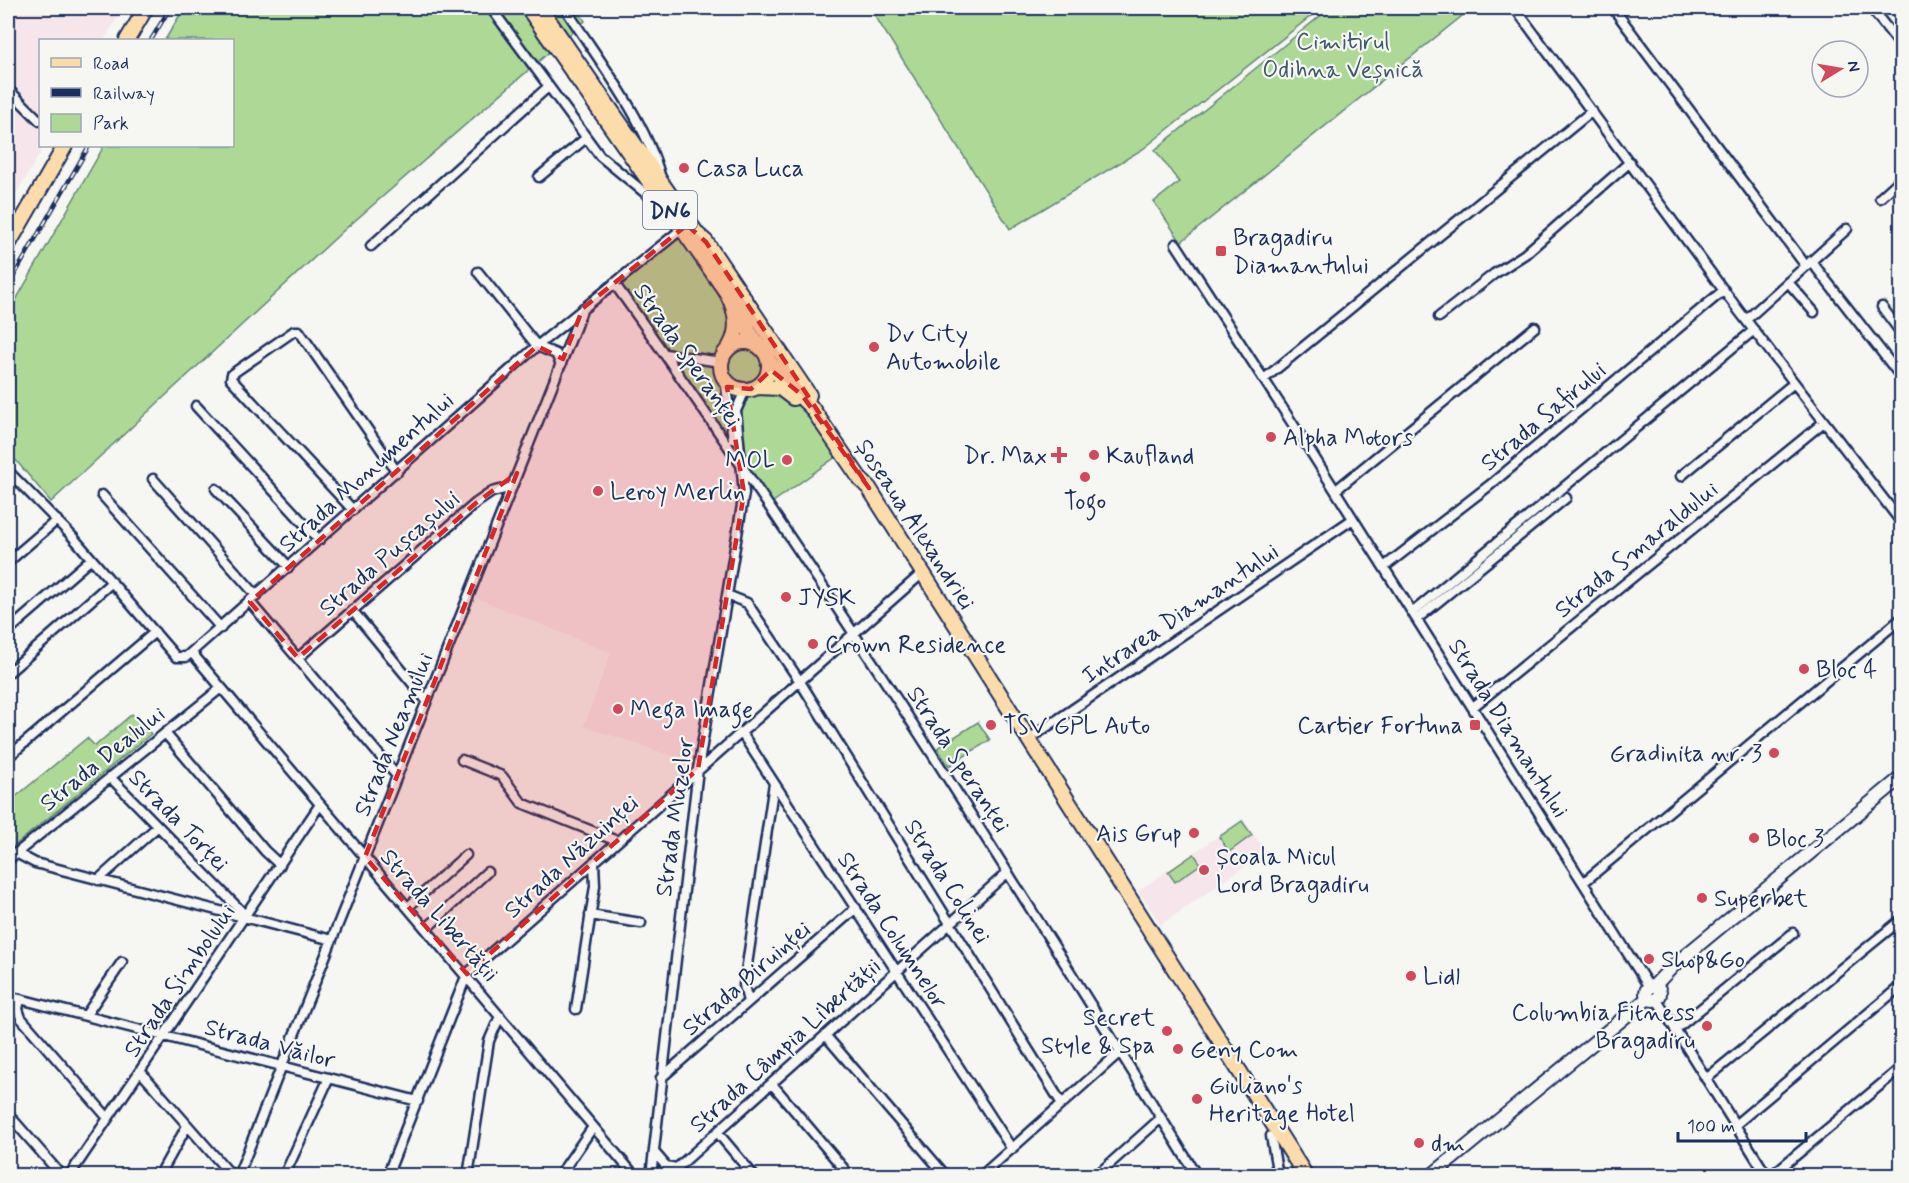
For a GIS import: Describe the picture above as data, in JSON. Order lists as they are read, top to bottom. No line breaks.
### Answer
{"streets":{"main road":["DN6","Șoseaua Alexandriei"],"street":["Strada Speranței","Strada Safirului","Strada Monumentului","Strada Smaraldului","Strada Pușcașului","Intrarea Diamantului","Strada Diamantului","Strada Neamului","Strada Dealului","Strada Muzelor","Strada Torței","Strada Năzuinței","Strada Colinei","Strada Libertății","Strada Columnelor","Strada Biruinței","Strada Simbolului","Strada Văilor","Strada Câmpia Libertății"]},"crossings":[["DN6","Strada Monumentului"],["DN6","Șoseaua Alexandriei"],["Strada Speranței","Strada Monumentului"],["Strada Speranței","Strada Muzelor"],["Strada Speranței","Strada Năzuinței"],["Strada Speranței","Strada Câmpia Libertății"],["Strada Safirului","Strada Diamantului"],["Strada Monumentului","Strada Neamului"],["Strada Monumentului","Strada Libertății"],["Șoseaua Alexandriei","Intrarea Diamantului"],["Șoseaua Alexandriei","Strada Năzuinței"],["Strada Smaraldului","Strada Diamantului"],["Strada Pușcașului","Strada Neamului"],["Intrarea Diamantului","Strada Diamantului"],["Strada Neamului","Strada Libertății"],["Strada Neamului","Strada Văilor"],["Strada Dealului","Strada Torței"],["Strada Dealului","Strada Libertății"],["Strada Muzelor","Strada Năzuinței"],["Strada Muzelor","Strada Colinei"],["Strada Muzelor","Strada Biruinței"],["Strada Torței","Strada Simbolului"],["Strada Năzuinței","Strada Colinei"],["Strada Năzuinței","Strada Libertății"],["Strada Năzuinței","Strada Columnelor"],["Strada Colinei","Strada Câmpia Libertății"],["Strada Libertății","Strada Simbolului"],["Strada Columnelor","Strada Biruinței"],["Strada Columnelor","Strada Câmpia Libertății"],["Strada Simbolului","Strada Văilor"]],"parks":["Cimitirul Odihna Veșnică"],"places":{"other":["Casa Luca","Dv City Automobile","Alpha Motors","Kaufland","MOL","Togo","Leroy Merlin","JYSK","Crown Residence","Bloc 4","Mega Image","TSV GPL Auto","Gradinita nr. 3","Ais Grup","Bloc 3","Școala Micul Lord Bragadiru","Superbet","Shop&Go","Lidl","Columbia Fitness Bragadiru","Secret Style & Spa","Geny Com","Giuliano's Heritage Hotel","dm"],"transit":["Bragadiru Diamantului","Cartier Fortuna"],"health":["Dr. Max"]},"legend":["Road","Railway","Park"],"scale_bar":"100 m","north":"right"}
